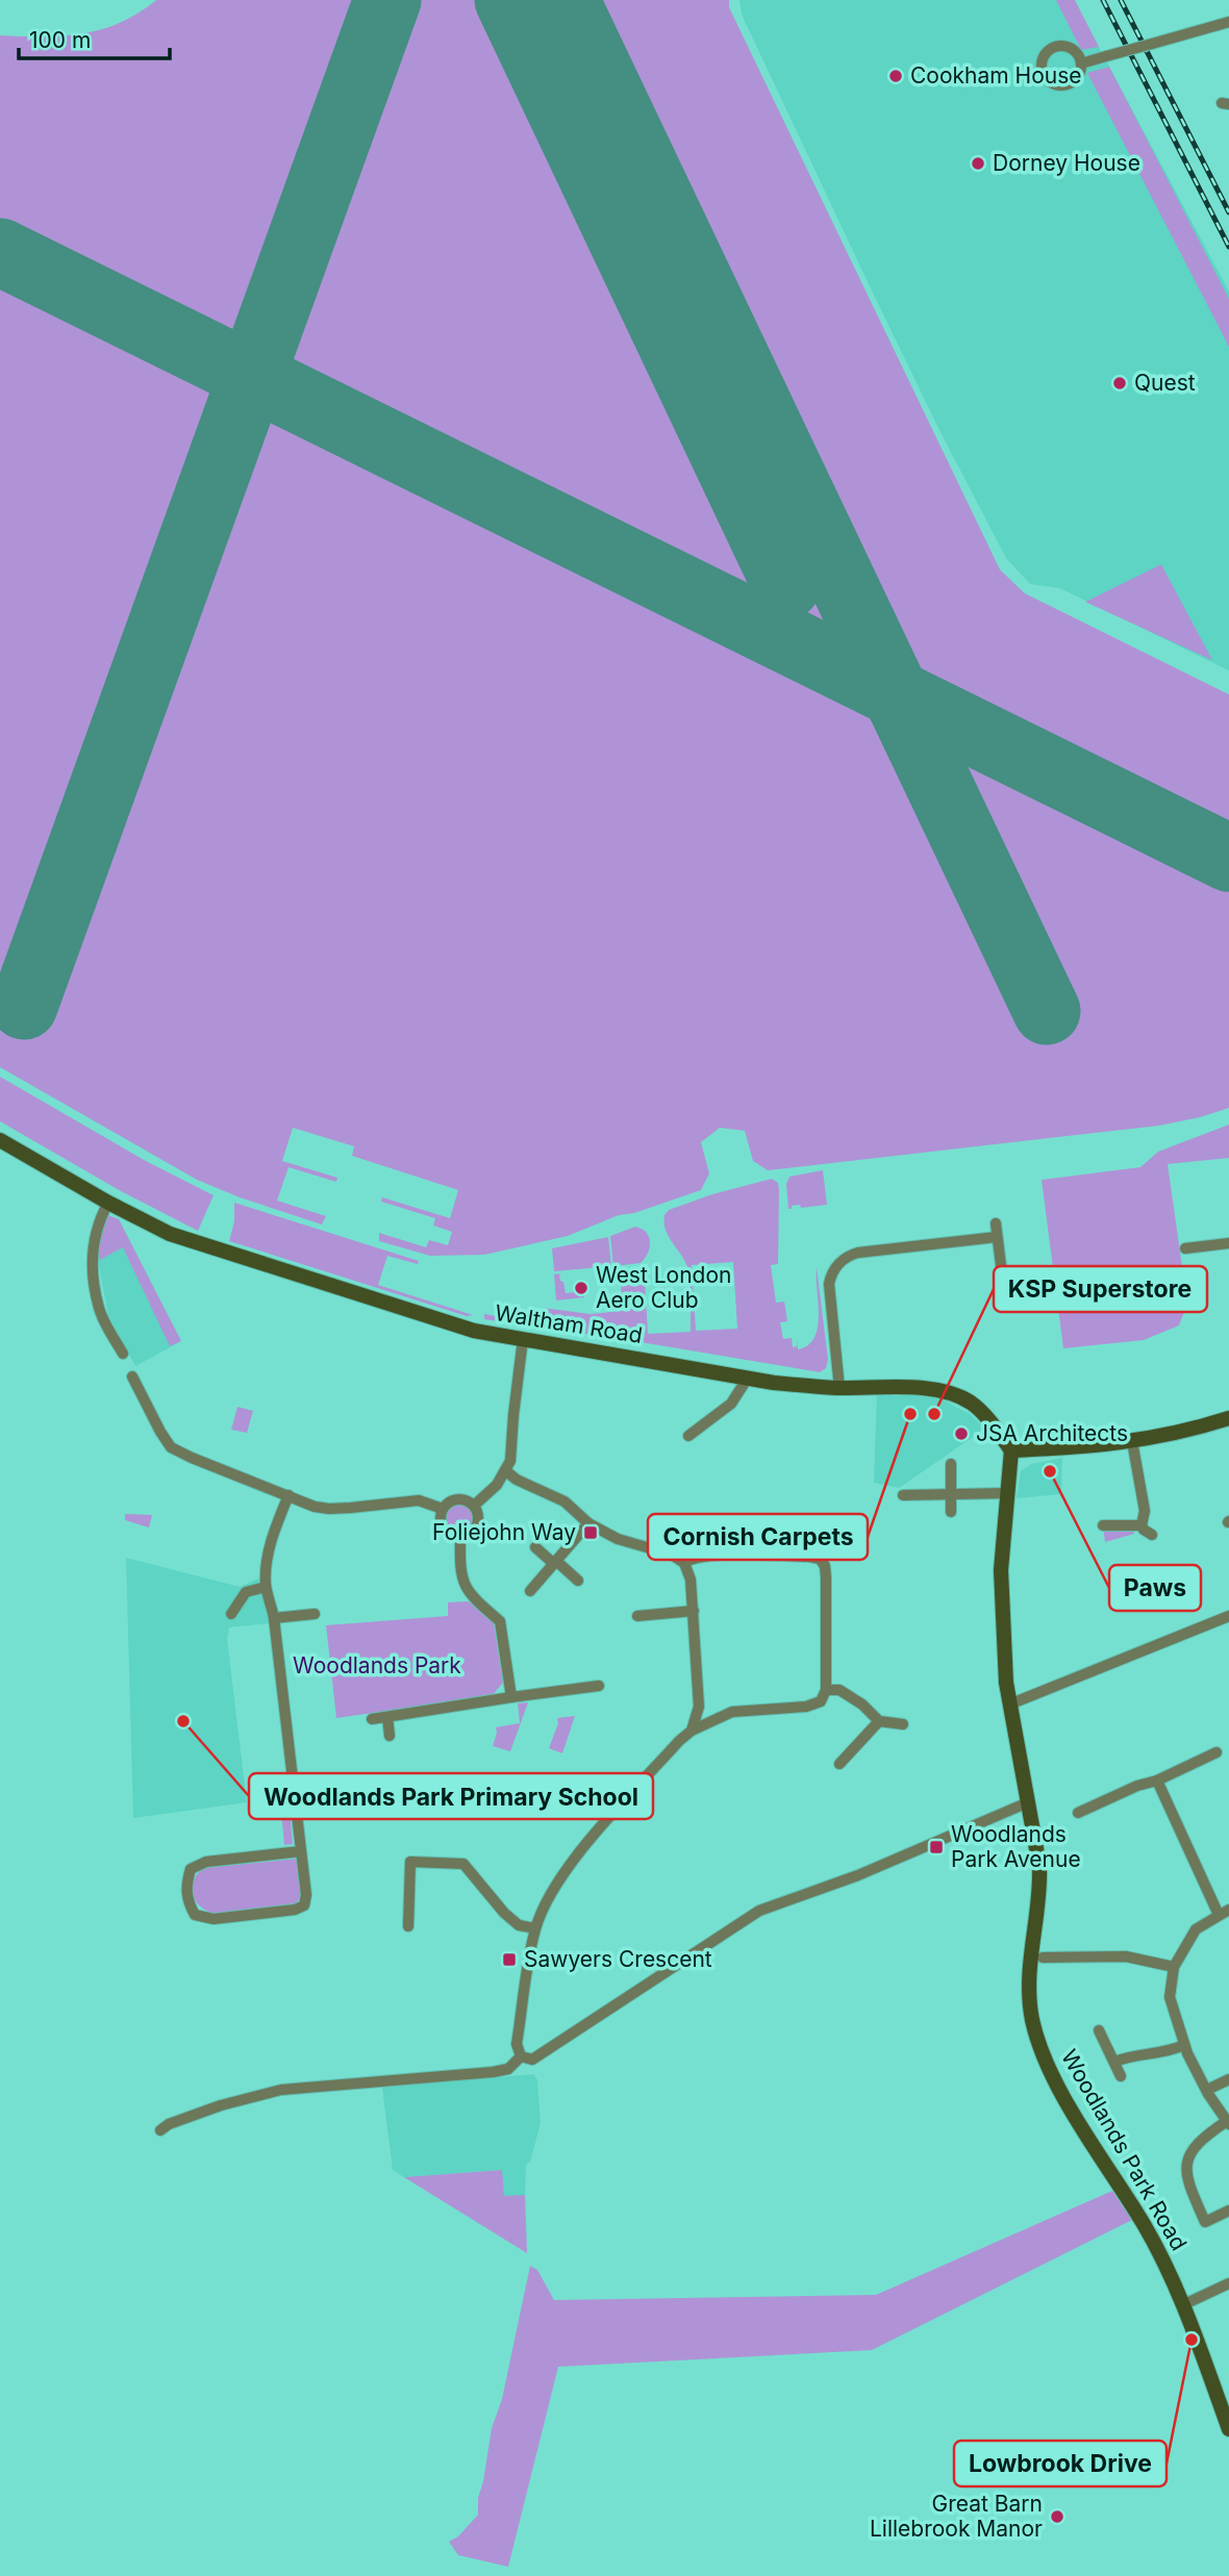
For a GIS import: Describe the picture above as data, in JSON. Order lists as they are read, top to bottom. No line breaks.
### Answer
{"streets":{"street":["Waltham Road","Woodlands Park Road"]},"crossings":[["Waltham Road","Woodlands Park Road"]],"parks":["Woodlands Park"],"places":{"other":["Cookham House","Dorney House","Quest","West London Aero Club","Cornish Carpets","KSP Superstore","JSA Architects","Paws","Woodlands Park Primary School","Lowbrook Drive","Great Barn Lillebrook Manor"],"transit":["Foliejohn Way","Woodlands Park Avenue","Sawyers Crescent"]},"scale_bar":"100 m"}
